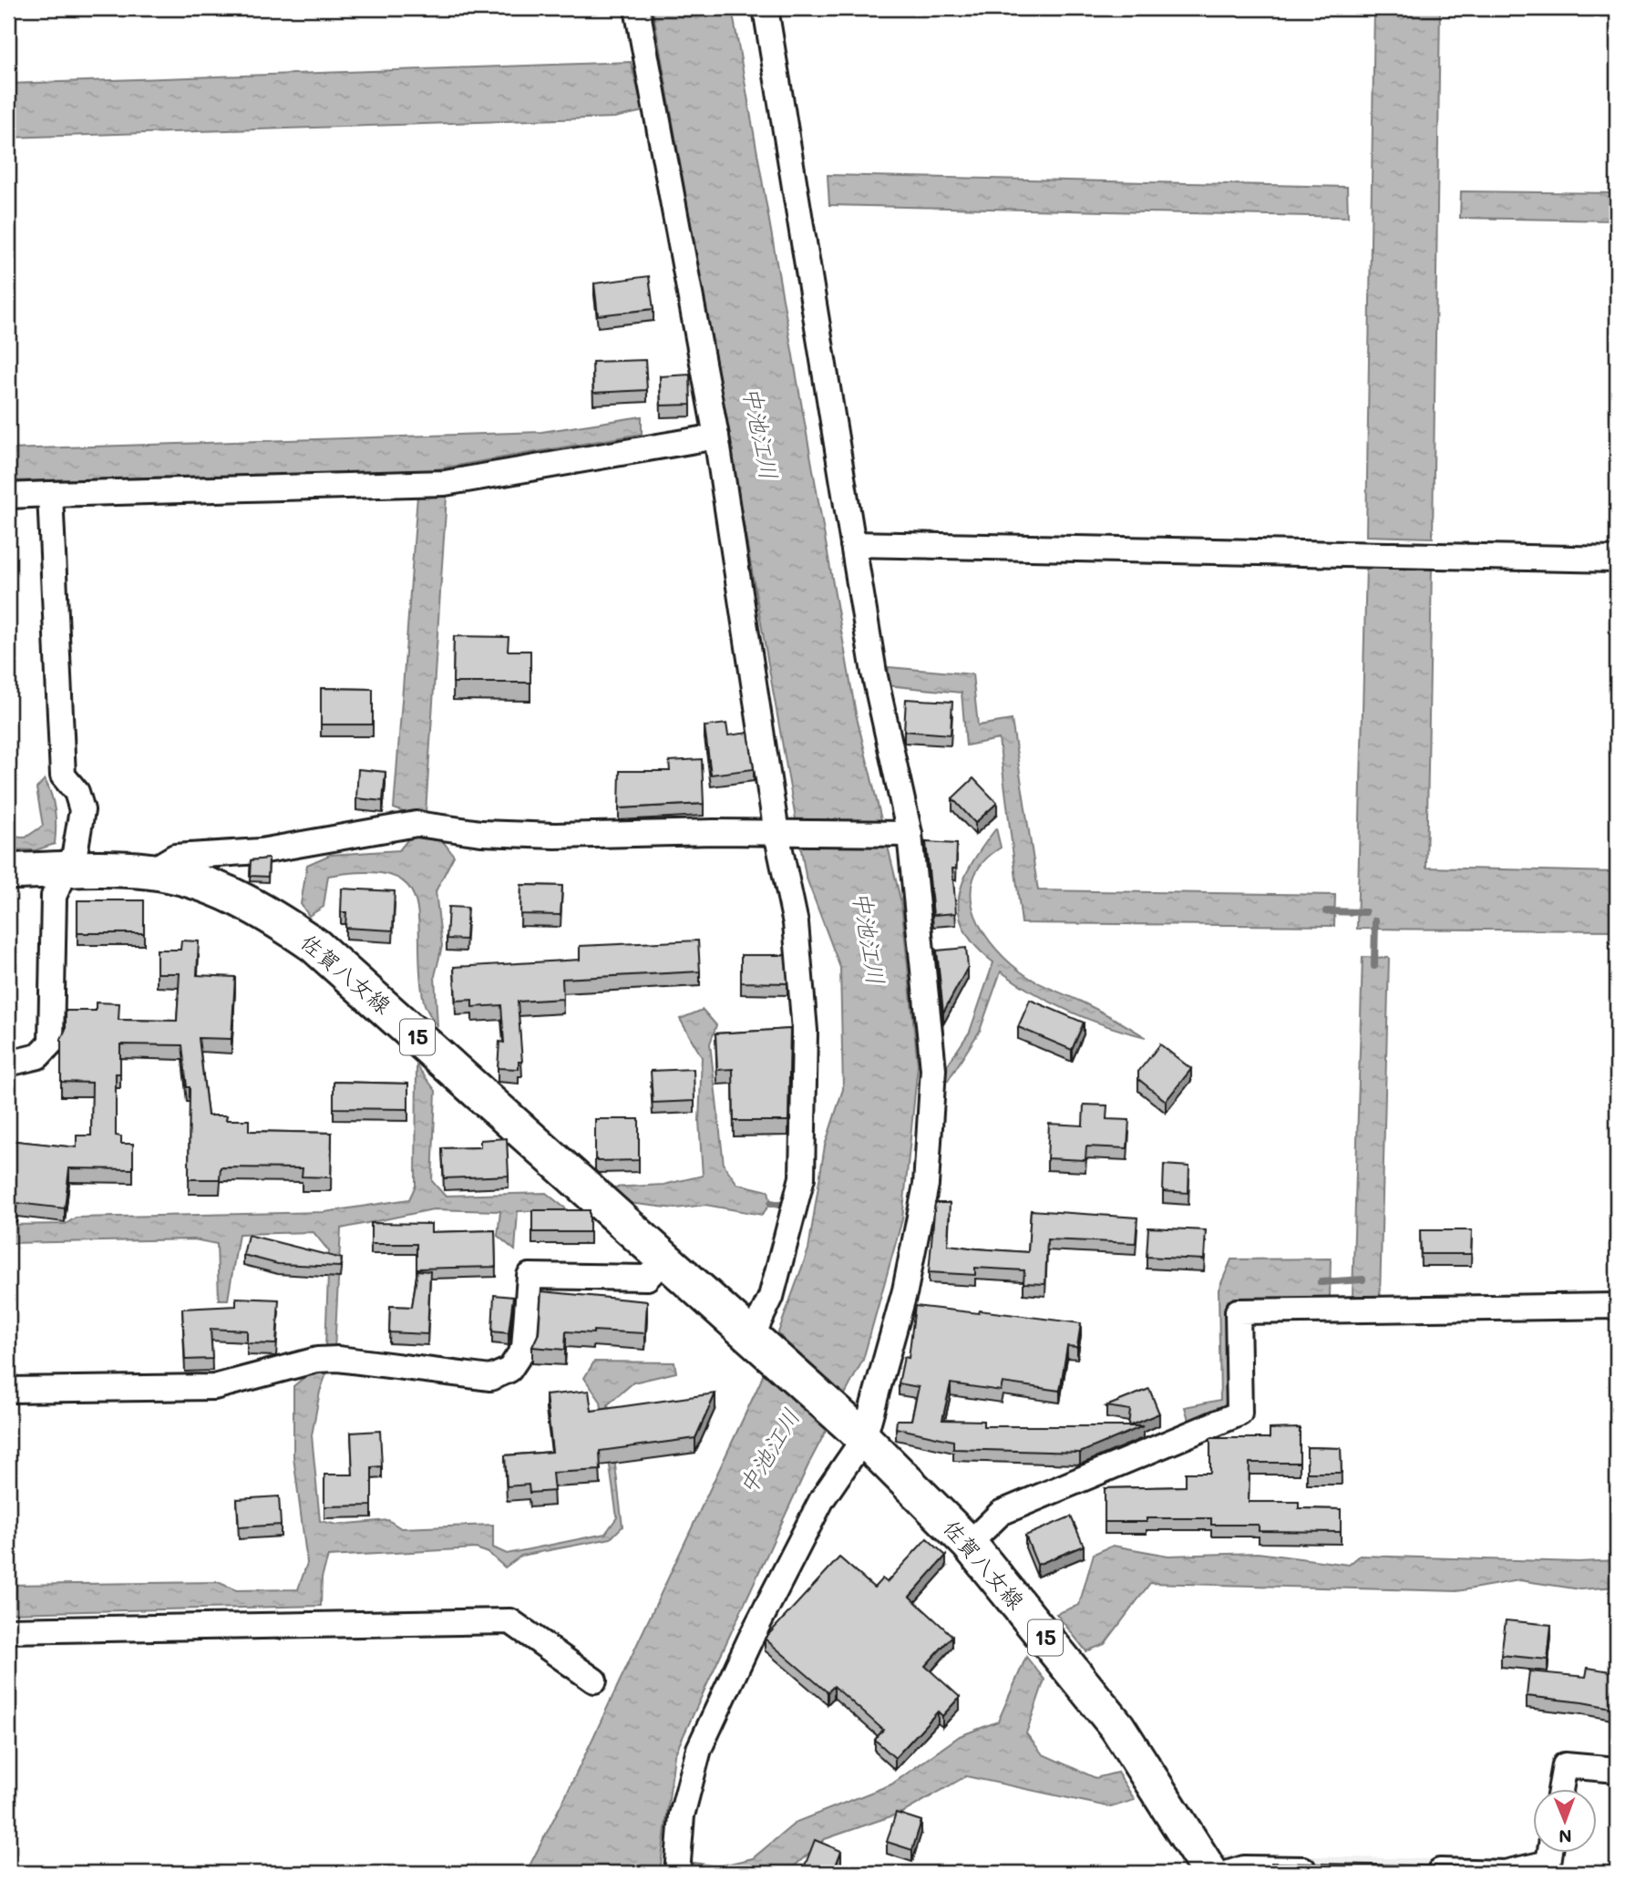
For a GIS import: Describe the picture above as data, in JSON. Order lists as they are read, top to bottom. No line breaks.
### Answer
{"streets":{"main road":["佐賀八女線","15"]},"crossings":[["佐賀八女線","15"]],"water":["中池江川"],"north":"bottom"}
